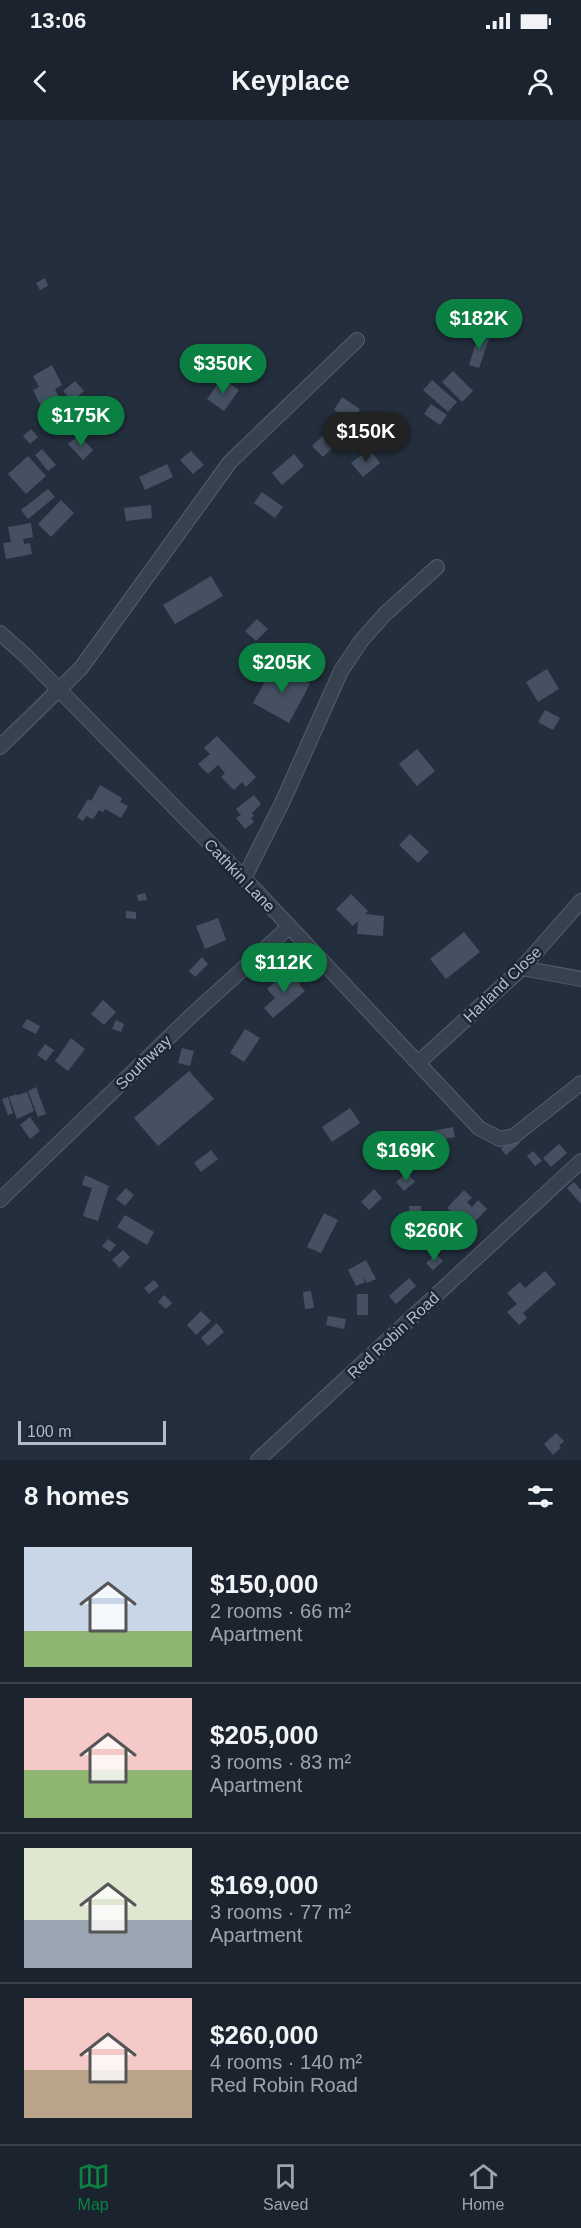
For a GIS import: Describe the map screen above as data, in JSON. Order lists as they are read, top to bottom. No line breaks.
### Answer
{"streets":{"street":["Cathkin Lane","Harland Close","Southway","Red Robin Road"]},"crossings":[["Cathkin Lane","Harland Close"],["Cathkin Lane","Southway"]],"scale_bar":"100 m","page":{"status":"13:06","header":"Keyplace","price":["$182K","$350K","$175K","$150K","$205K","$112K","$169K","$260K"],"scale":"100 m","heading":"8 homes","list":[{"name":"$150,000","note":"2 rooms · 66 m² · Apartment"},{"name":"$205,000","note":"3 rooms · 83 m² · Apartment"},{"name":"$169,000","note":"3 rooms · 77 m² · Apartment"},{"name":"$260,000","note":"4 rooms · 140 m² · Red Robin Road"}],"tabs":["Map","Saved","Home"]}}
